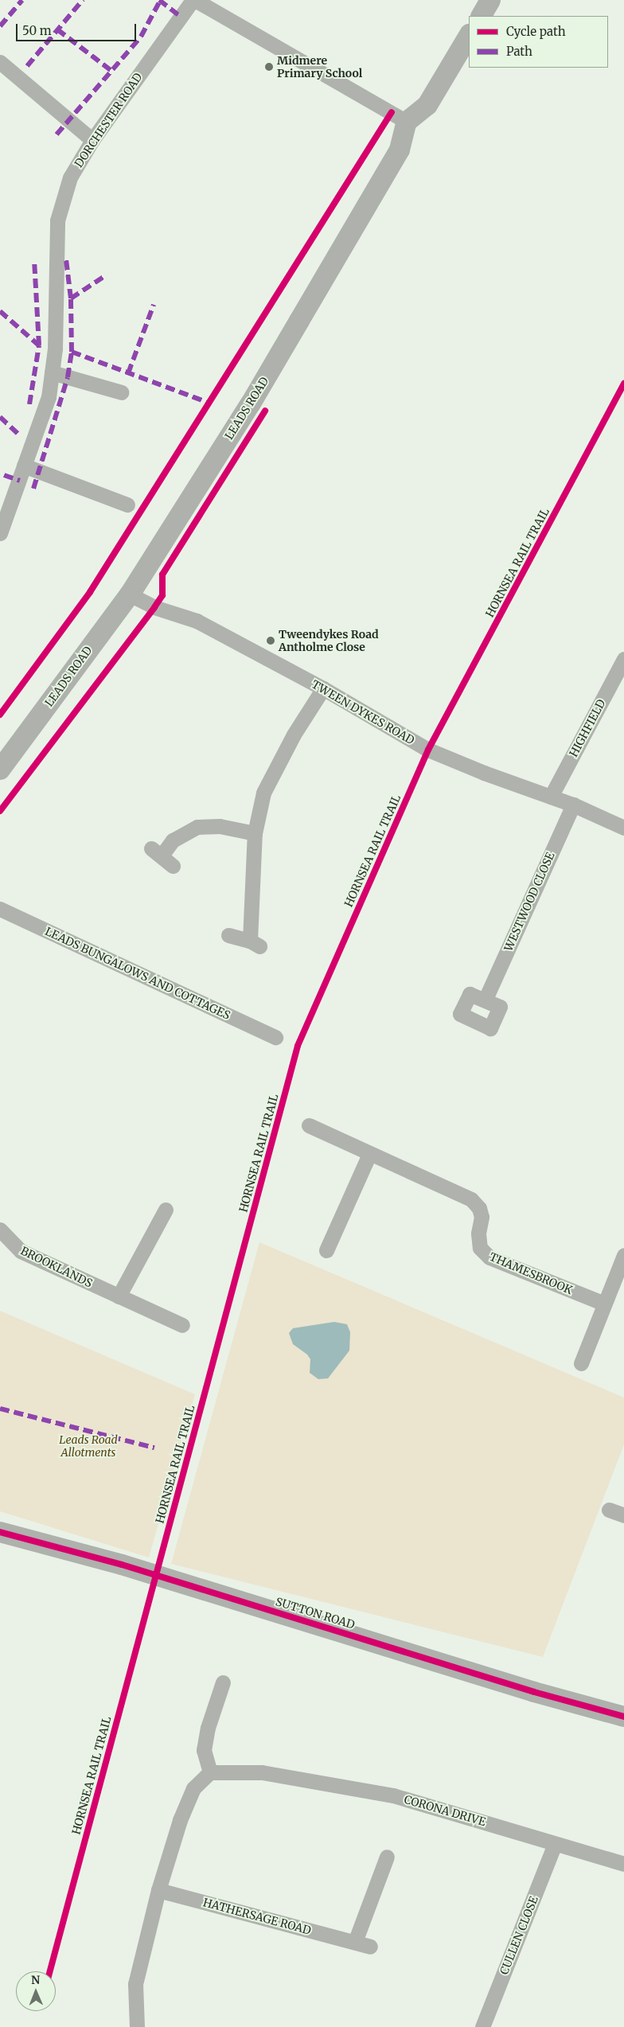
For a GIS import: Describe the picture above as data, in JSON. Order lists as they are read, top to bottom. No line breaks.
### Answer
{"streets":{"main road":["LEADS ROAD","SUTTON ROAD"],"street":["DORCHESTER ROAD","TWEEN DYKES ROAD","HIGHFIELD","WESTWOOD CLOSE","LEADS BUNGALOWS AND COTTAGES","BROOKLANDS","THAMESBROOK","CORONA DRIVE","HATHERSAGE ROAD","CULLEN CLOSE"],"cycle path":["HORNSEA RAIL TRAIL"]},"crossings":[["LEADS ROAD","TWEEN DYKES ROAD"],["TWEEN DYKES ROAD","HIGHFIELD"],["TWEEN DYKES ROAD","WESTWOOD CLOSE"],["CORONA DRIVE","CULLEN CLOSE"]],"parks":["Leads Road Allotments"],"places":["Midmere Primary School","Tweendykes Road Antholme Close"],"legend":["Cycle path","Path"],"scale_bar":"50 m","north":"top"}
